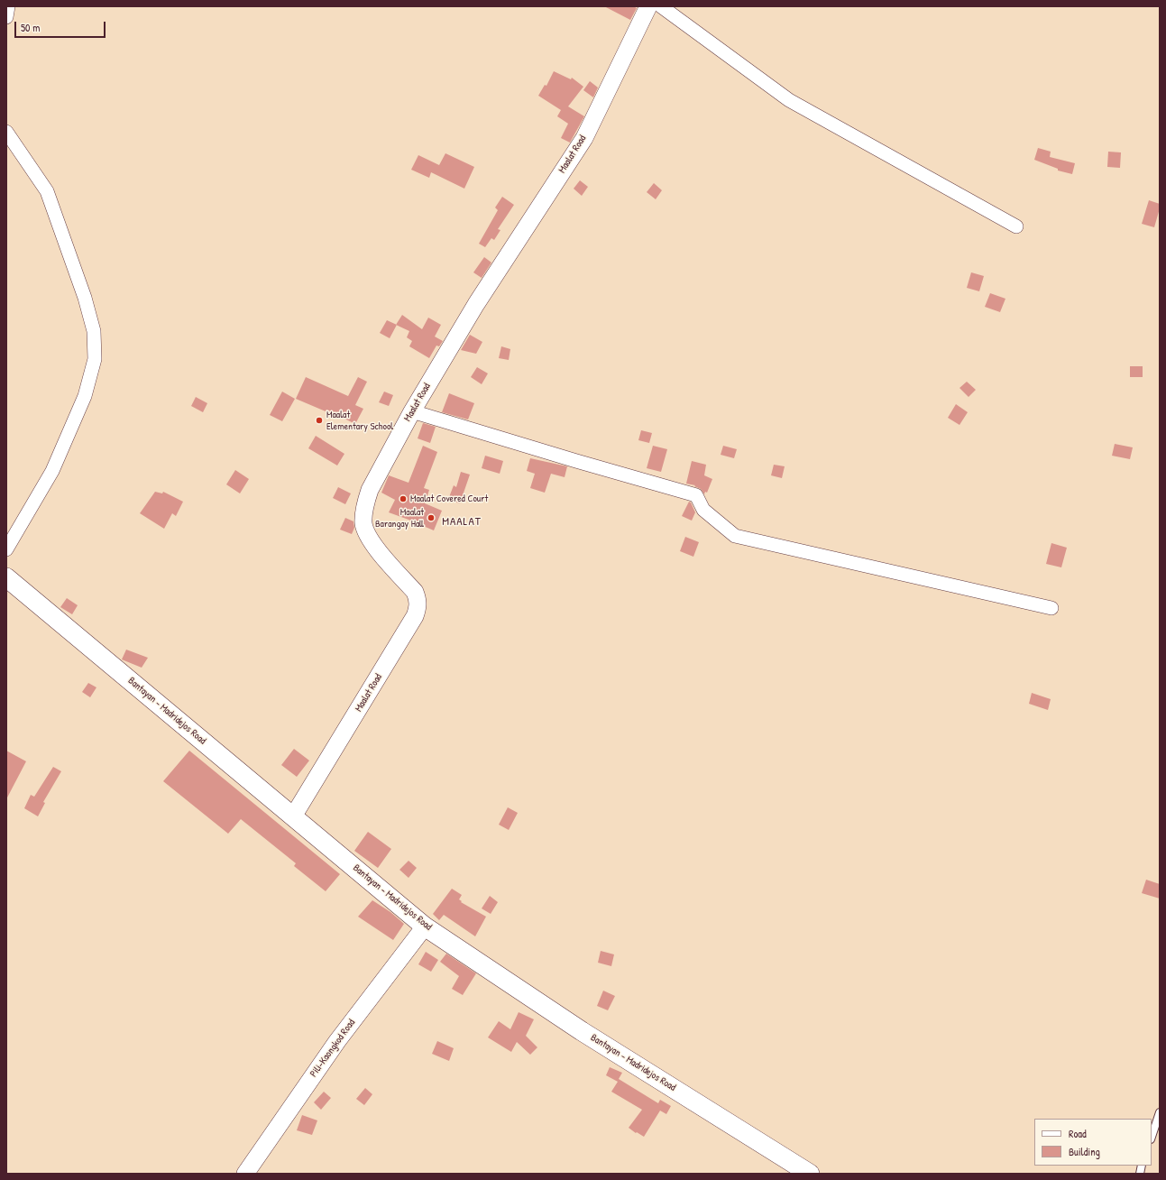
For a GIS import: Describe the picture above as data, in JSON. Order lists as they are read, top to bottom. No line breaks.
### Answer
{"streets":{"main road":["Bantayan - Madridejos Road"],"street":["Maalat Road","Pili-Kaongkod Road"]},"crossings":[["Maalat Road","Bantayan - Madridejos Road"],["Bantayan - Madridejos Road","Pili-Kaongkod Road"]],"districts":["MAALAT"],"places":["Maalat Elementary School","Maalat Covered Court","Maalat Barangay Hall"],"legend":["Road","Building"],"scale_bar":"50 m"}
